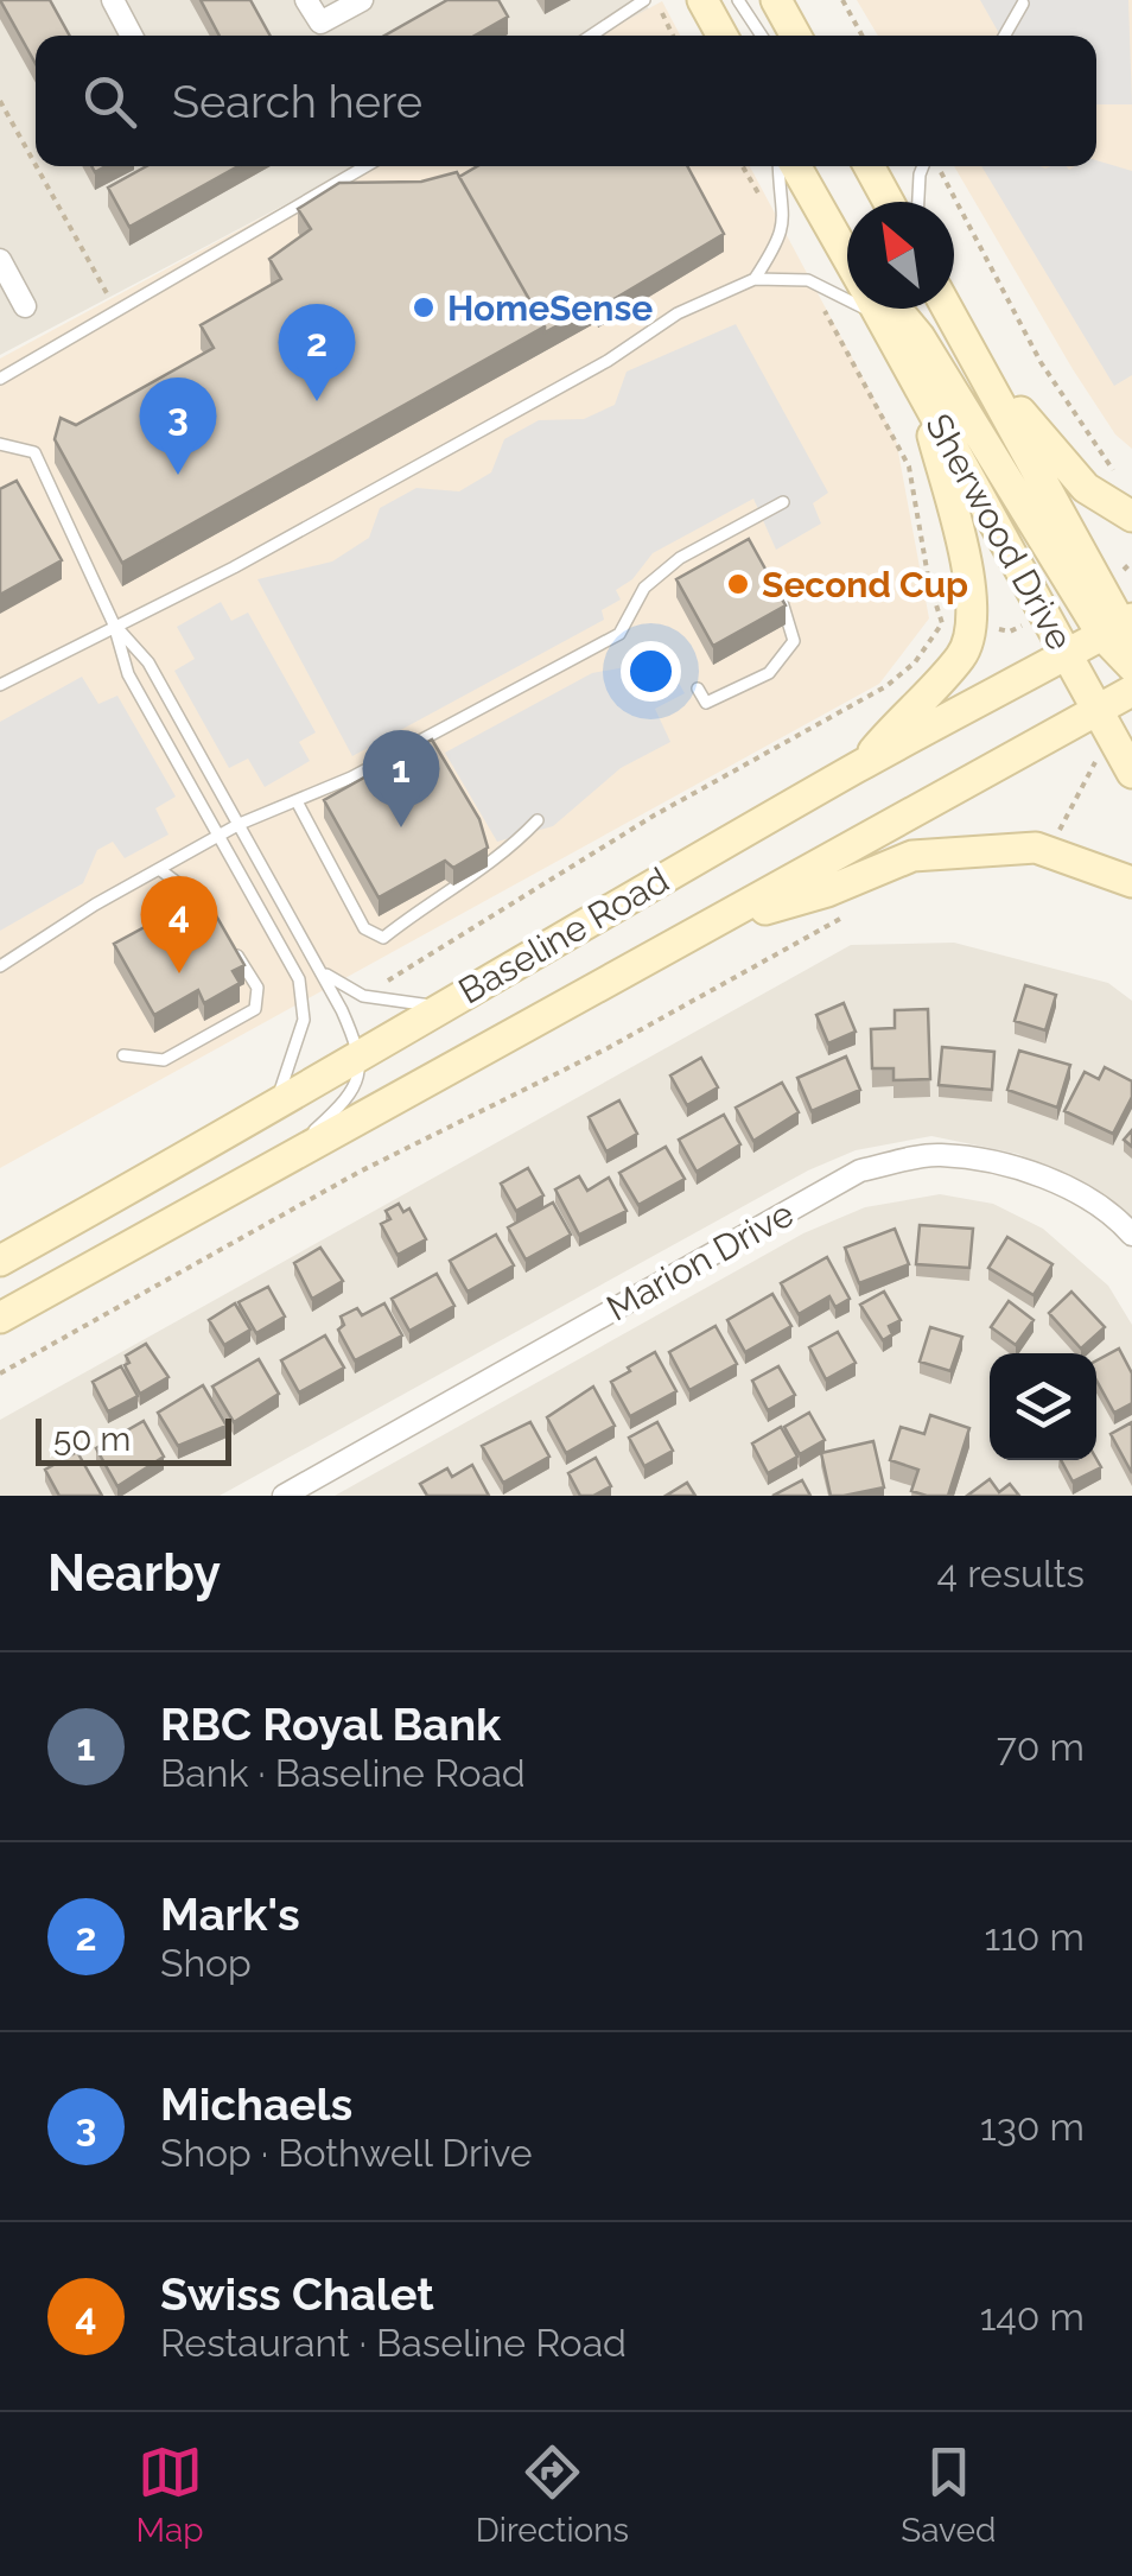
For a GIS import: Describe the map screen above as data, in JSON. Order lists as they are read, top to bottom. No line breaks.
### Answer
{"streets":{"main road":["Sherwood Drive","Baseline Road"],"street":["Marion Drive"]},"crossings":[["Sherwood Drive","Baseline Road"]],"places":["HomeSense","Second Cup"],"scale_bar":"50 m","north":"top left","page":{"search":"Search here","pins":["2","3","1","4"],"scale":"50 m","heading":["Nearby","4 results"],"list":[{"mark":"1","name":"RBC Royal Bank","note":"Bank · Baseline Road","value":"70 m"},{"mark":"2","name":"Mark's","note":"Shop","value":"110 m"},{"mark":"3","name":"Michaels","note":"Shop · Bothwell Drive","value":"130 m"},{"mark":"4","name":"Swiss Chalet","note":"Restaurant · Baseline Road","value":"140 m"}],"nav":["Map","Directions","Saved"]}}
